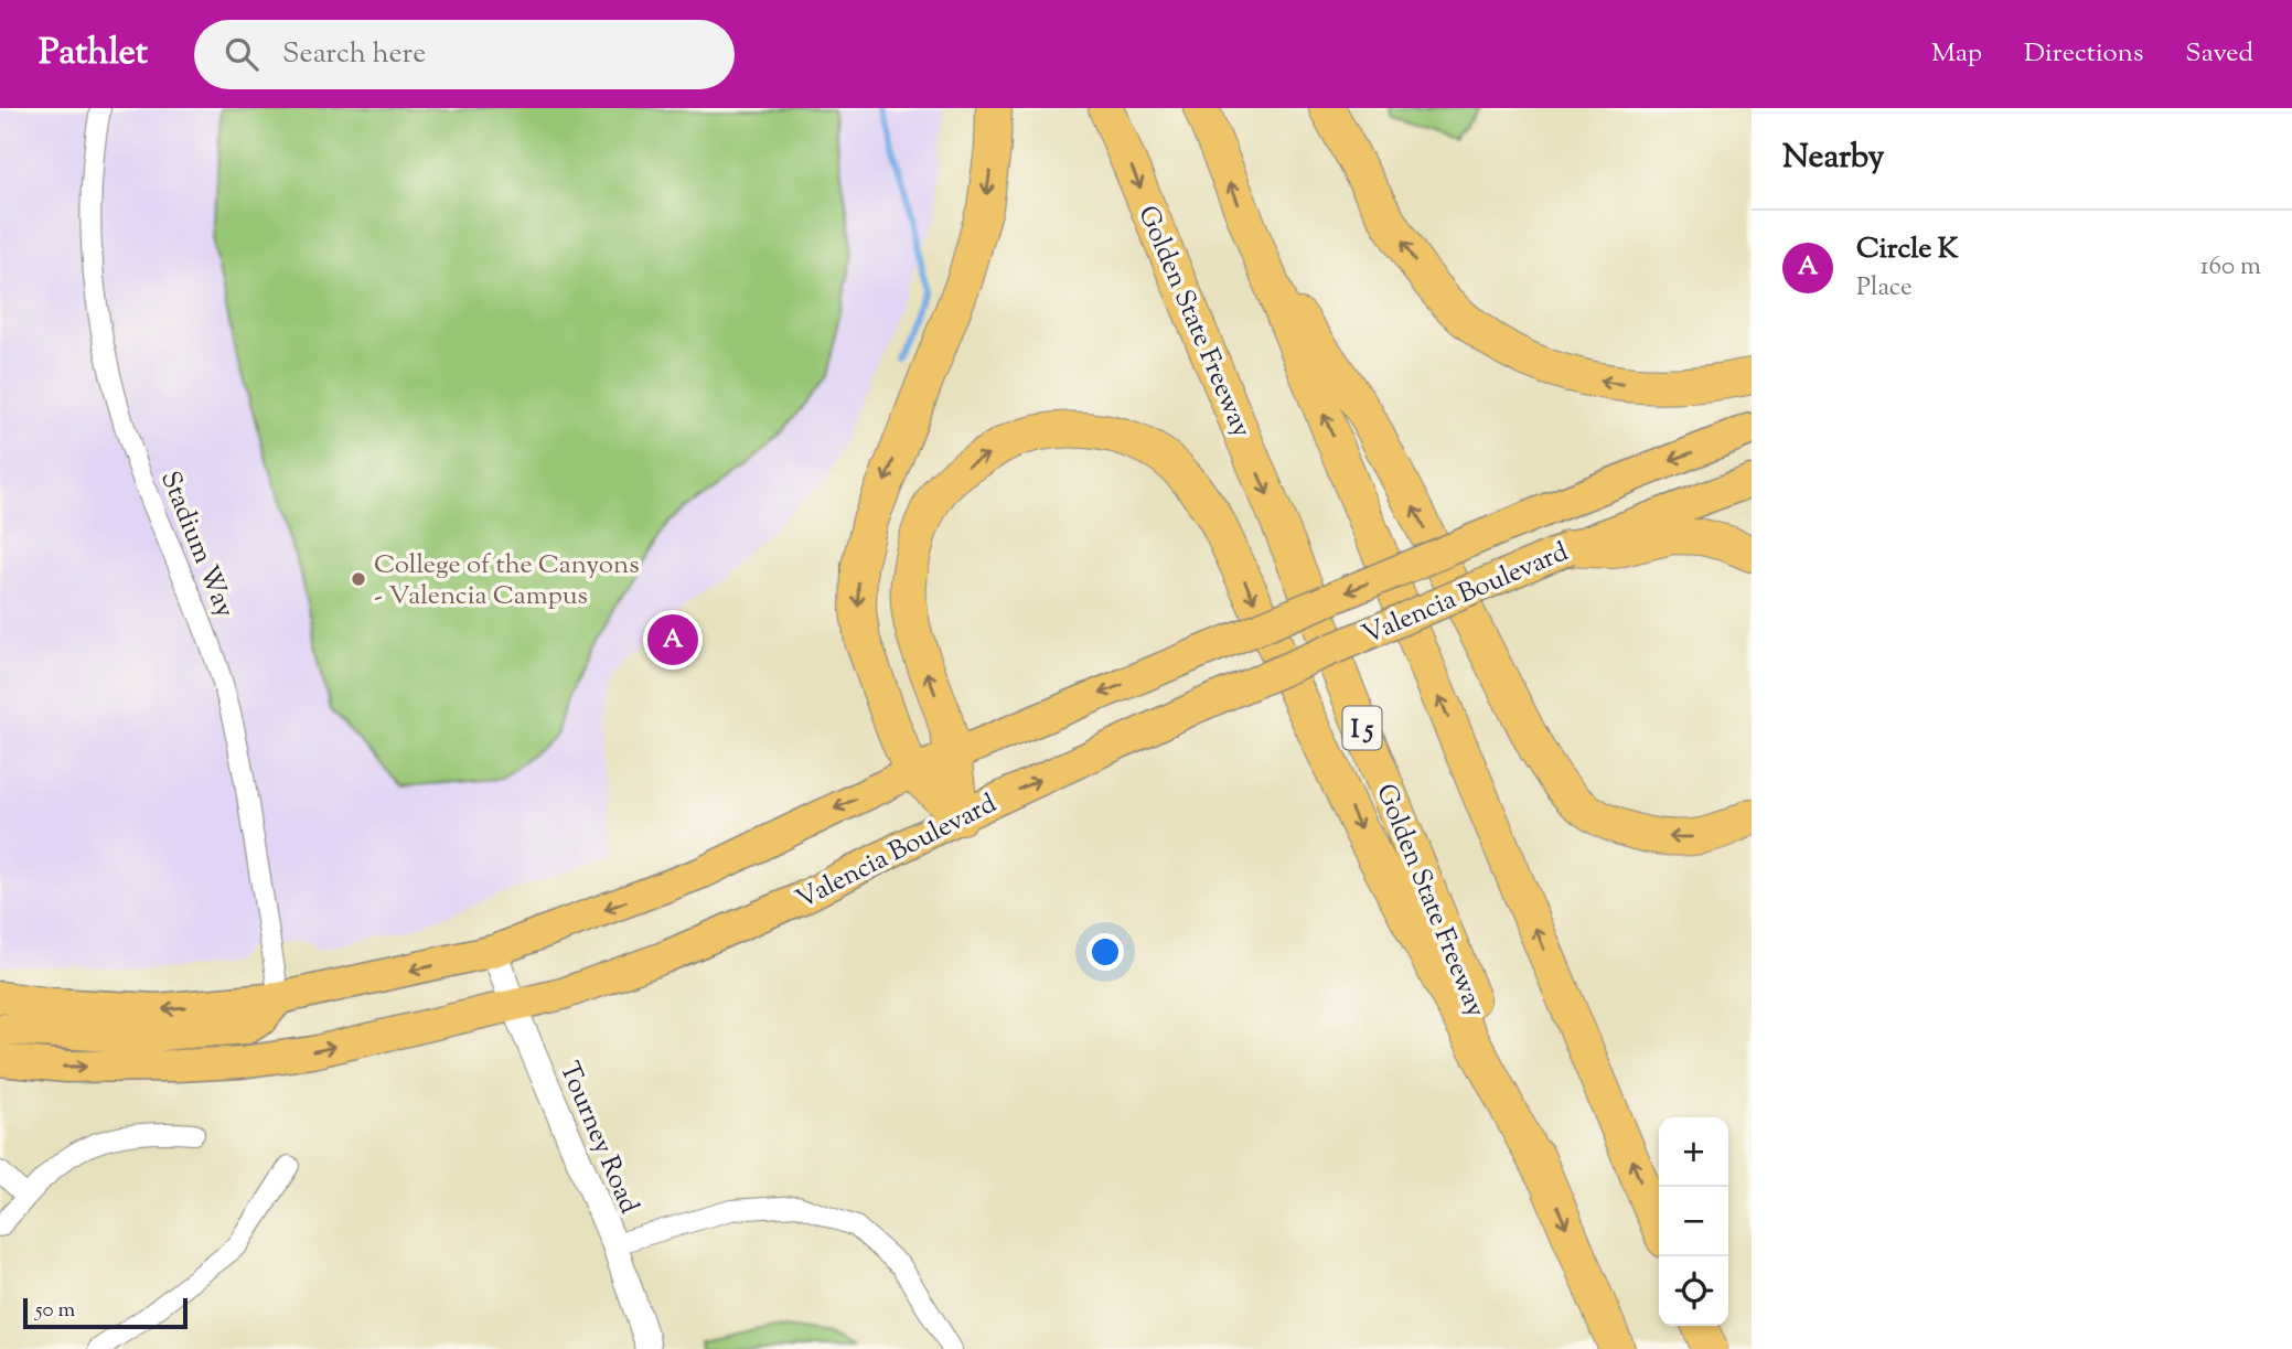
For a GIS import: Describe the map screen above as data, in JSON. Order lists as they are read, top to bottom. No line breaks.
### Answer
{"streets":{"highway":["Golden State Freeway","I 5"],"main road":["Valencia Boulevard"],"street":["Stadium Way","Tourney Road"]},"crossings":[["Stadium Way","Valencia Boulevard"],["Valencia Boulevard","Tourney Road"]],"places":["College of the Canyons - Valencia Campus"],"scale_bar":"50 m","page":{"header":"Pathlet","search":"Search here","nav":["Map","Directions","Saved"],"heading":"Nearby","list":[{"mark":"A","name":"Circle K","note":"Place","value":"160 m"}],"pins":"A","map_buttons":["+","−"],"scale":"50 m"}}
